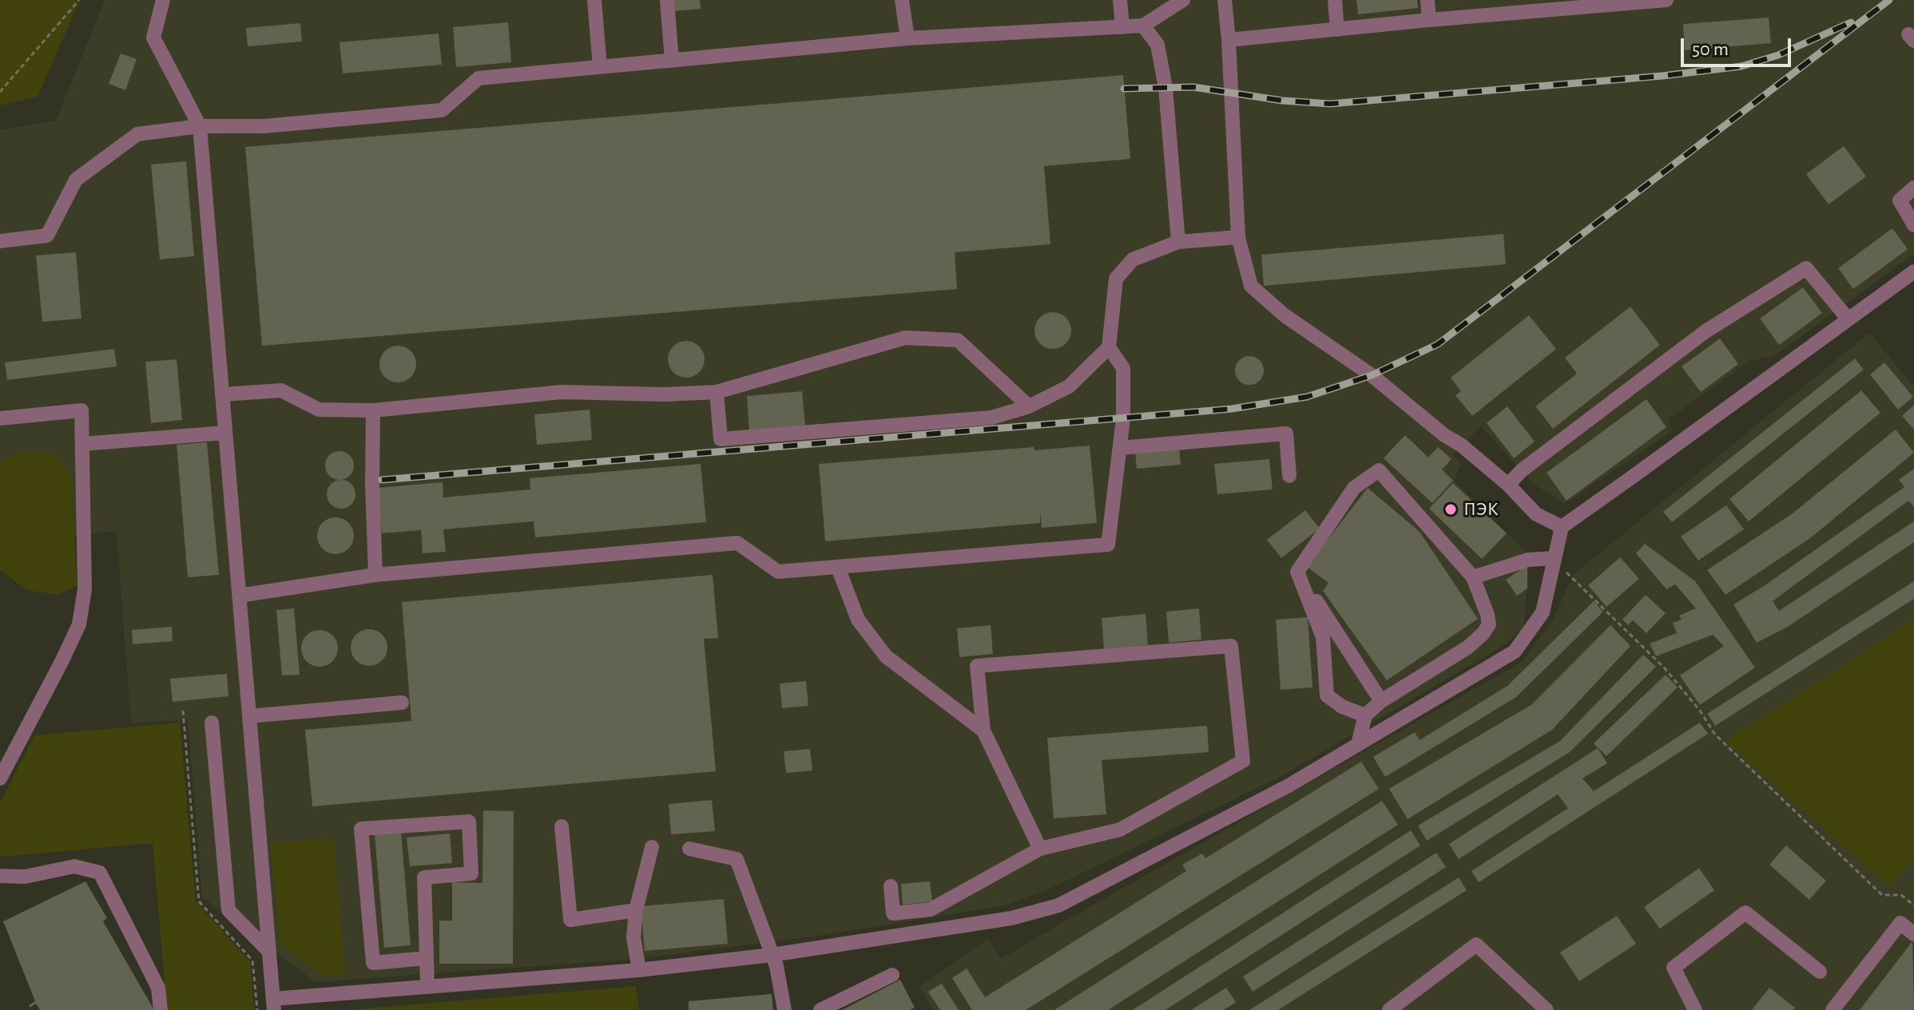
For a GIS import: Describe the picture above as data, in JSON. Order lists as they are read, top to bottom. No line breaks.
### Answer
{"places":["ПЭК"],"scale_bar":"50 m"}
